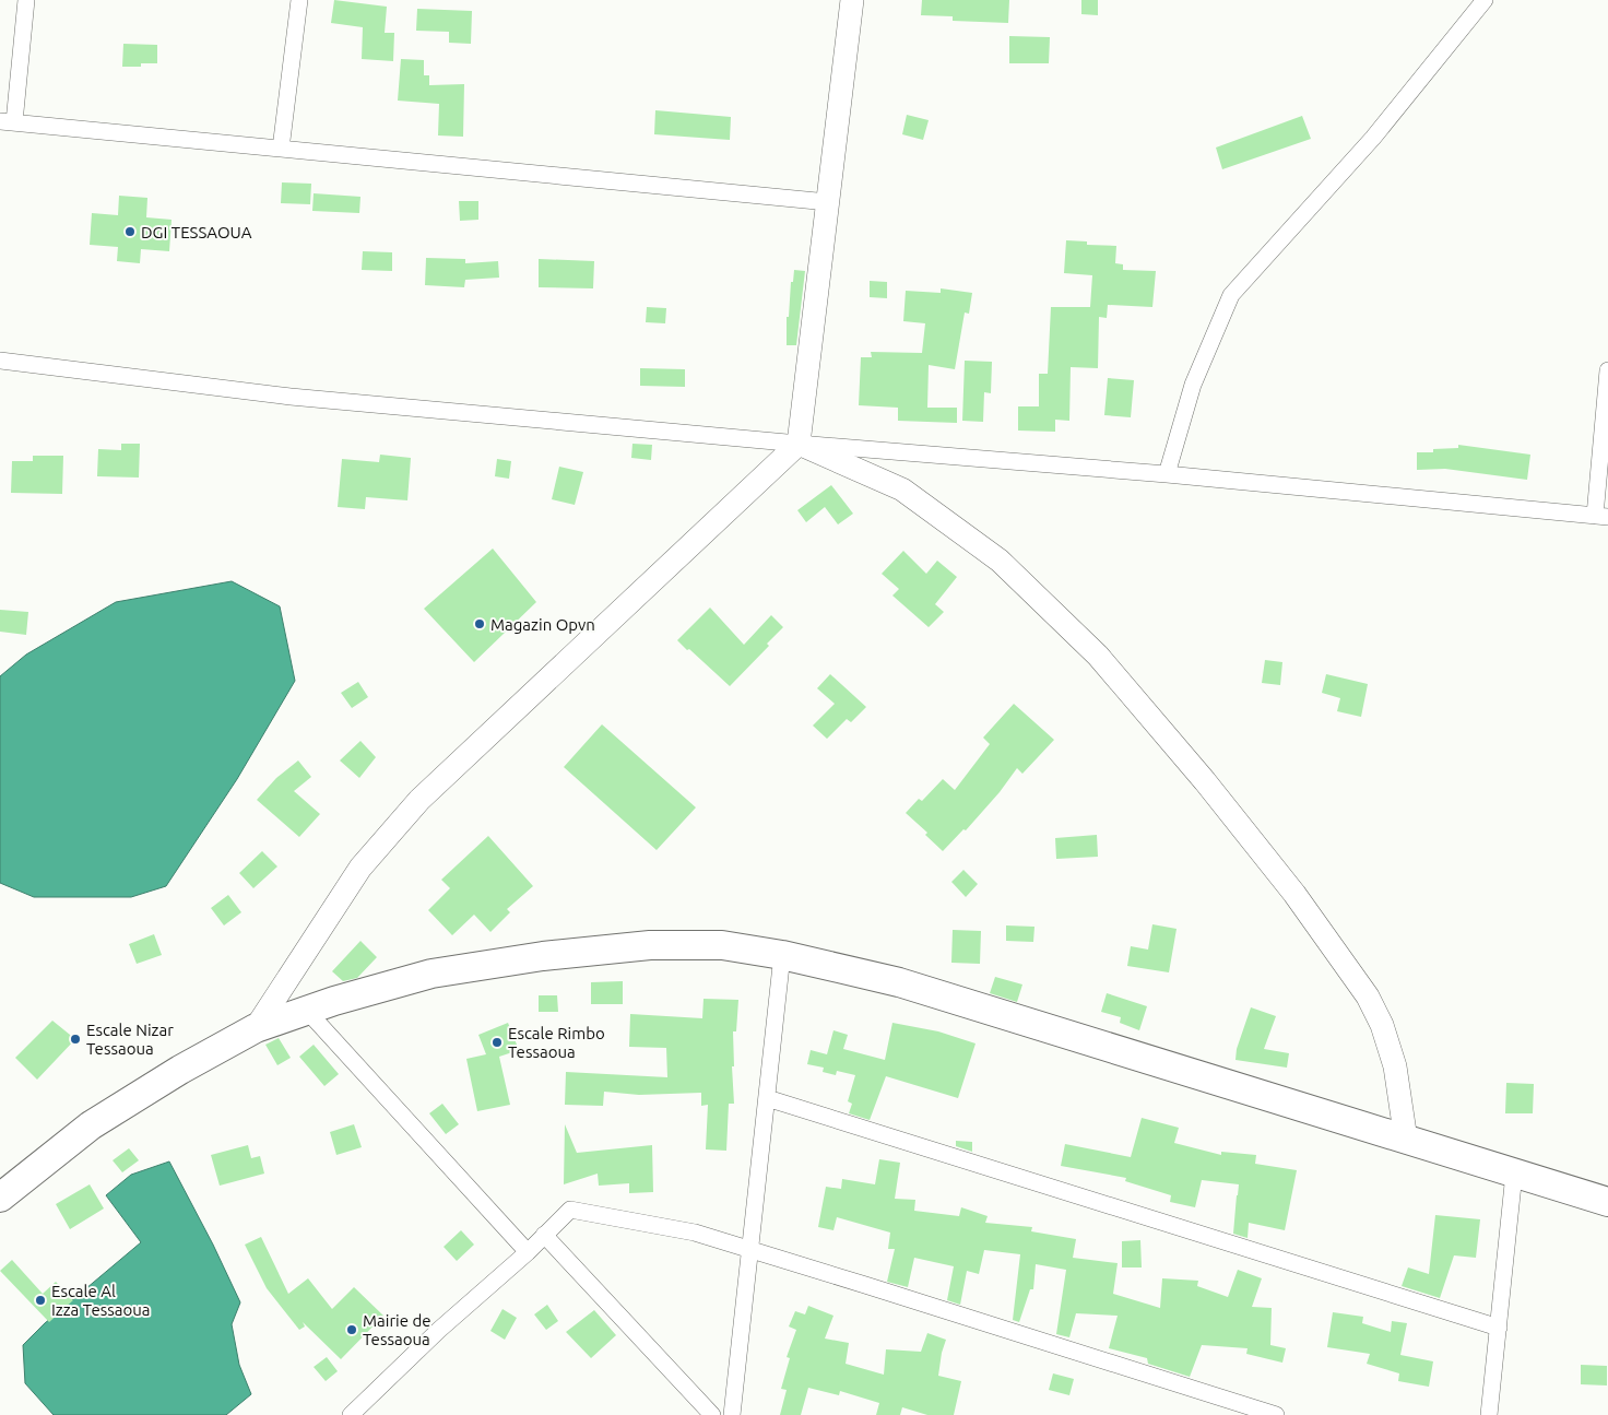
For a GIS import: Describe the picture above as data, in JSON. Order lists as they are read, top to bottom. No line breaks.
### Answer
{"places":["DGI TESSAOUA","Magazin Opvn","Escale Nizar Tessaoua","Escale Rimbo Tessaoua","Escale Al Izza Tessaoua","Mairie de Tessaoua"]}
